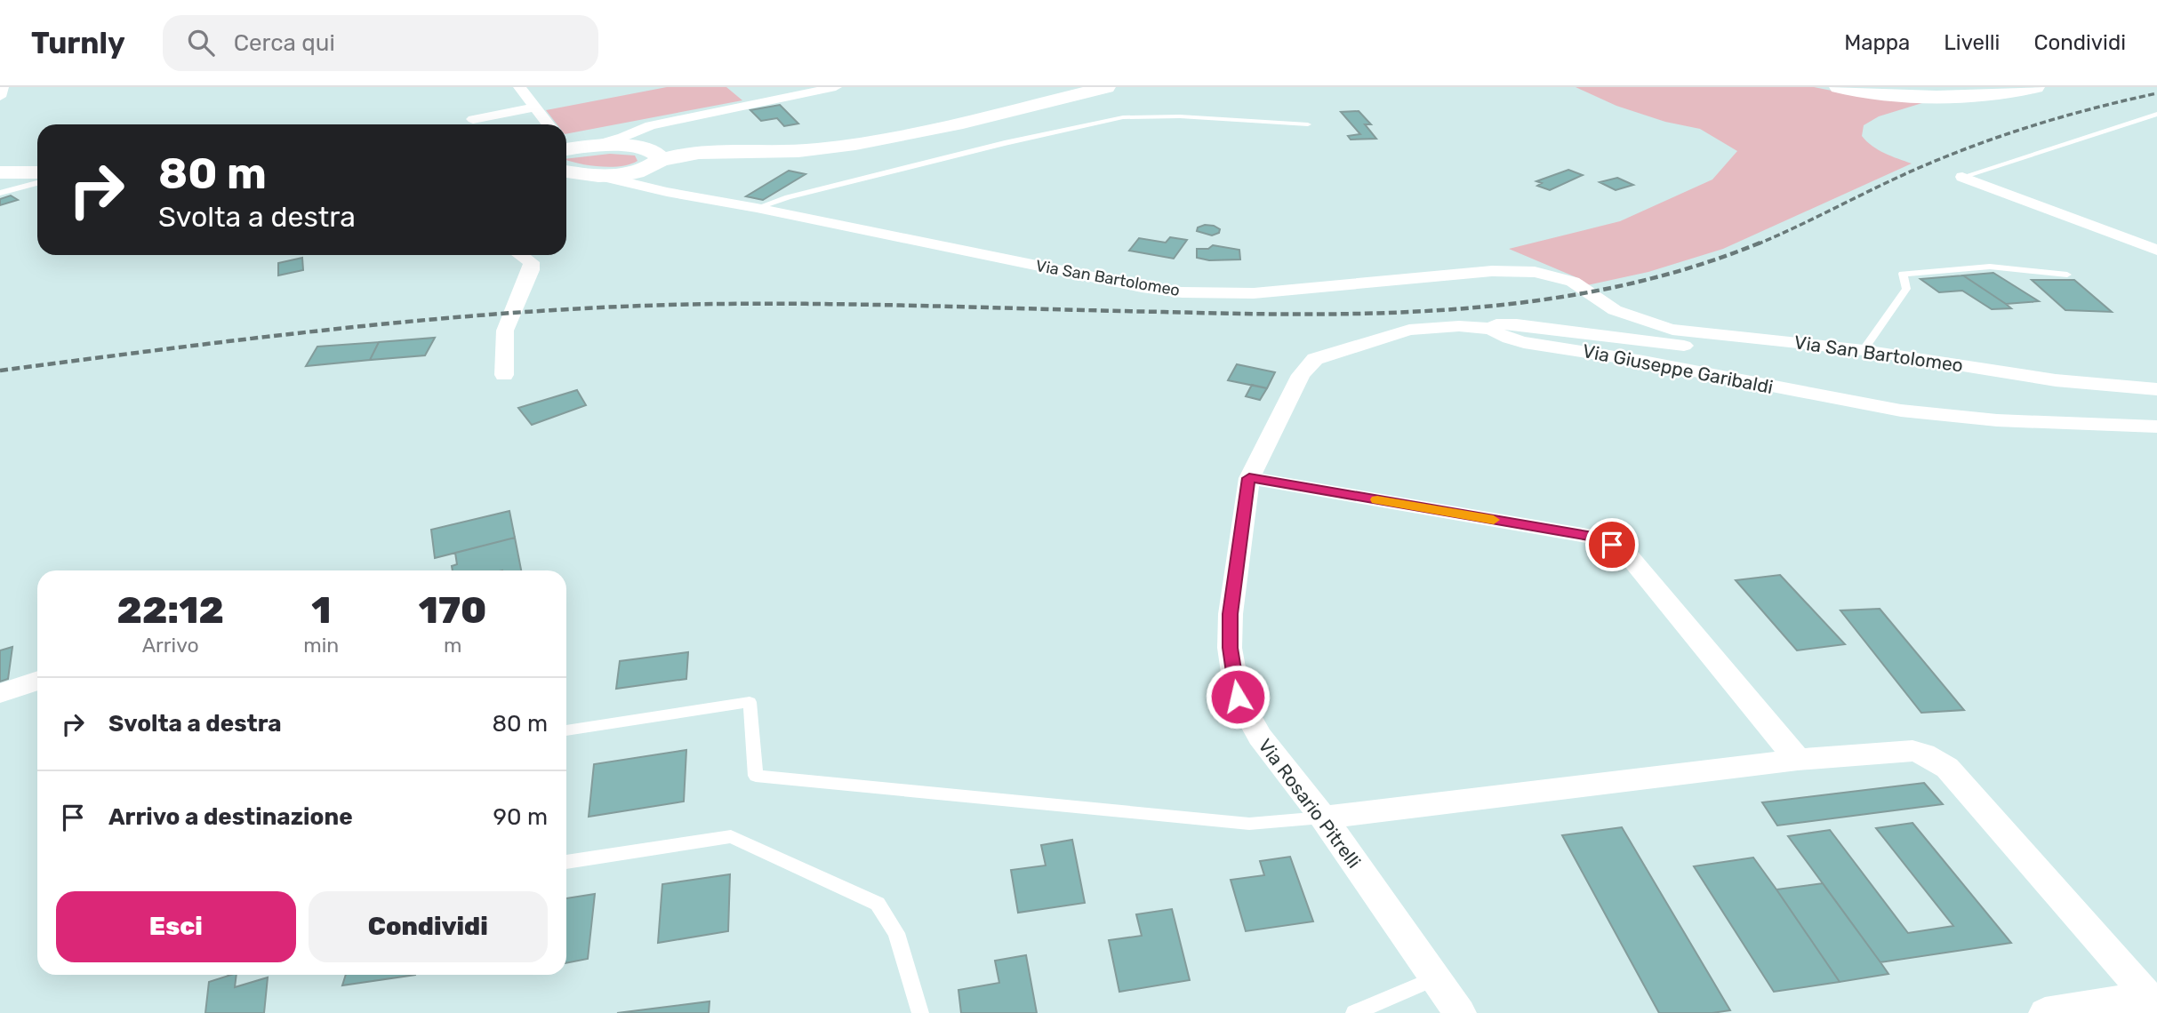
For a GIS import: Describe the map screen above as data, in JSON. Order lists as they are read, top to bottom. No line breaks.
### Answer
{"streets":{"street":["Via San Bartolomeo","Via Giuseppe Garibaldi","Via Rosario Pitrelli"]},"crossings":[["Via San Bartolomeo","Via Giuseppe Garibaldi"],["Via Giuseppe Garibaldi","Via Rosario Pitrelli"]],"page":{"header":"Turnly","search":"Cerca qui","nav":["Mappa","Livelli","Condividi"],"turn":["80 m","Svolta a destra"],"eta":["22:12","Arrivo","1","min","170","m"],"list":[{"name":"Svolta a destra","value":"80 m"},{"name":"Arrivo a destinazione","value":"90 m"}],"buttons":["Esci","Condividi"]}}
